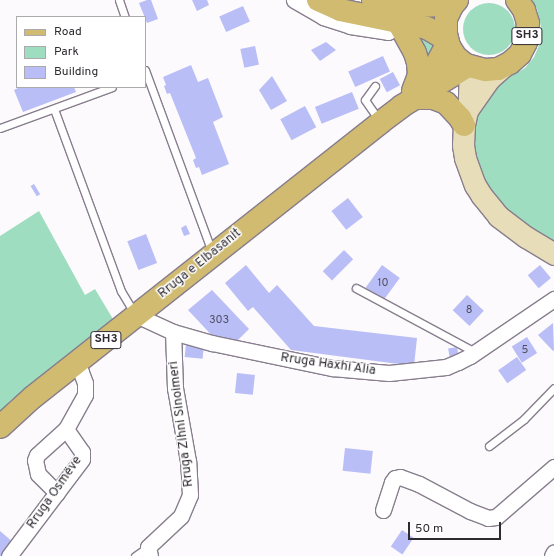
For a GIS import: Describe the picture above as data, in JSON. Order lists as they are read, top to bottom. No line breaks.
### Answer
{"streets":{"main road":["SH3","Rruga e Elbasanit"],"street":["Rruga Haxhi Alia","Rruga Zihni Sinoimeri","Rruga Osmëve"]},"crossings":[["SH3","Rruga e Elbasanit"],["Rruga e Elbasanit","Rruga Haxhi Alia"],["Rruga e Elbasanit","Rruga Osmëve"],["Rruga Haxhi Alia","Rruga Zihni Sinoimeri"]],"house_numbers":["10","8","303","5"],"legend":["Road","Park","Building"],"scale_bar":"50 m"}
